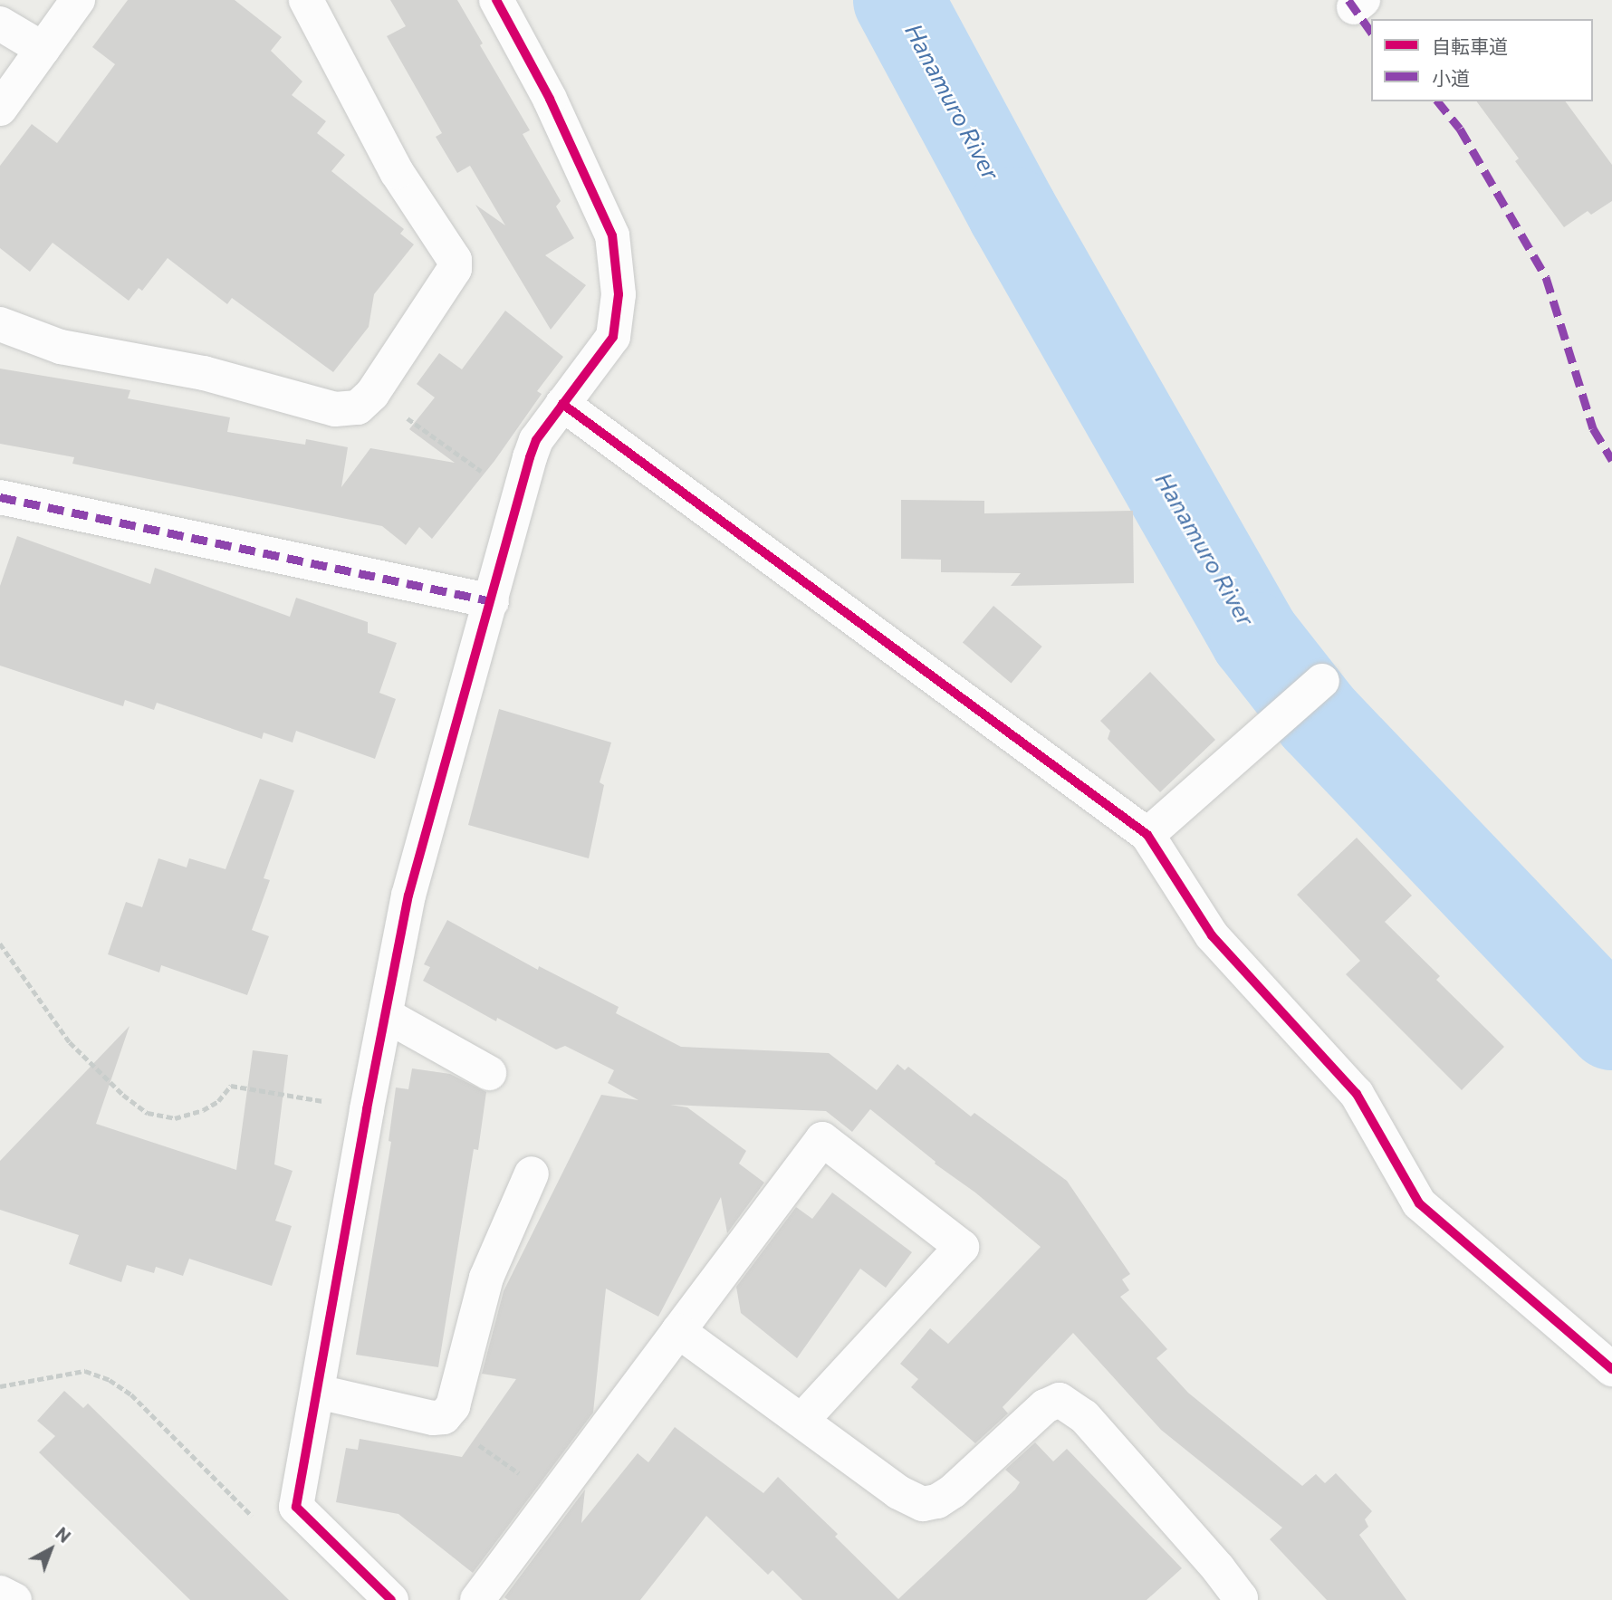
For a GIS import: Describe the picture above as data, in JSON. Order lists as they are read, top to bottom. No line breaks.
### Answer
{"water":["Hanamuro River"],"legend":["自転車道","小道"],"north":"top right"}
